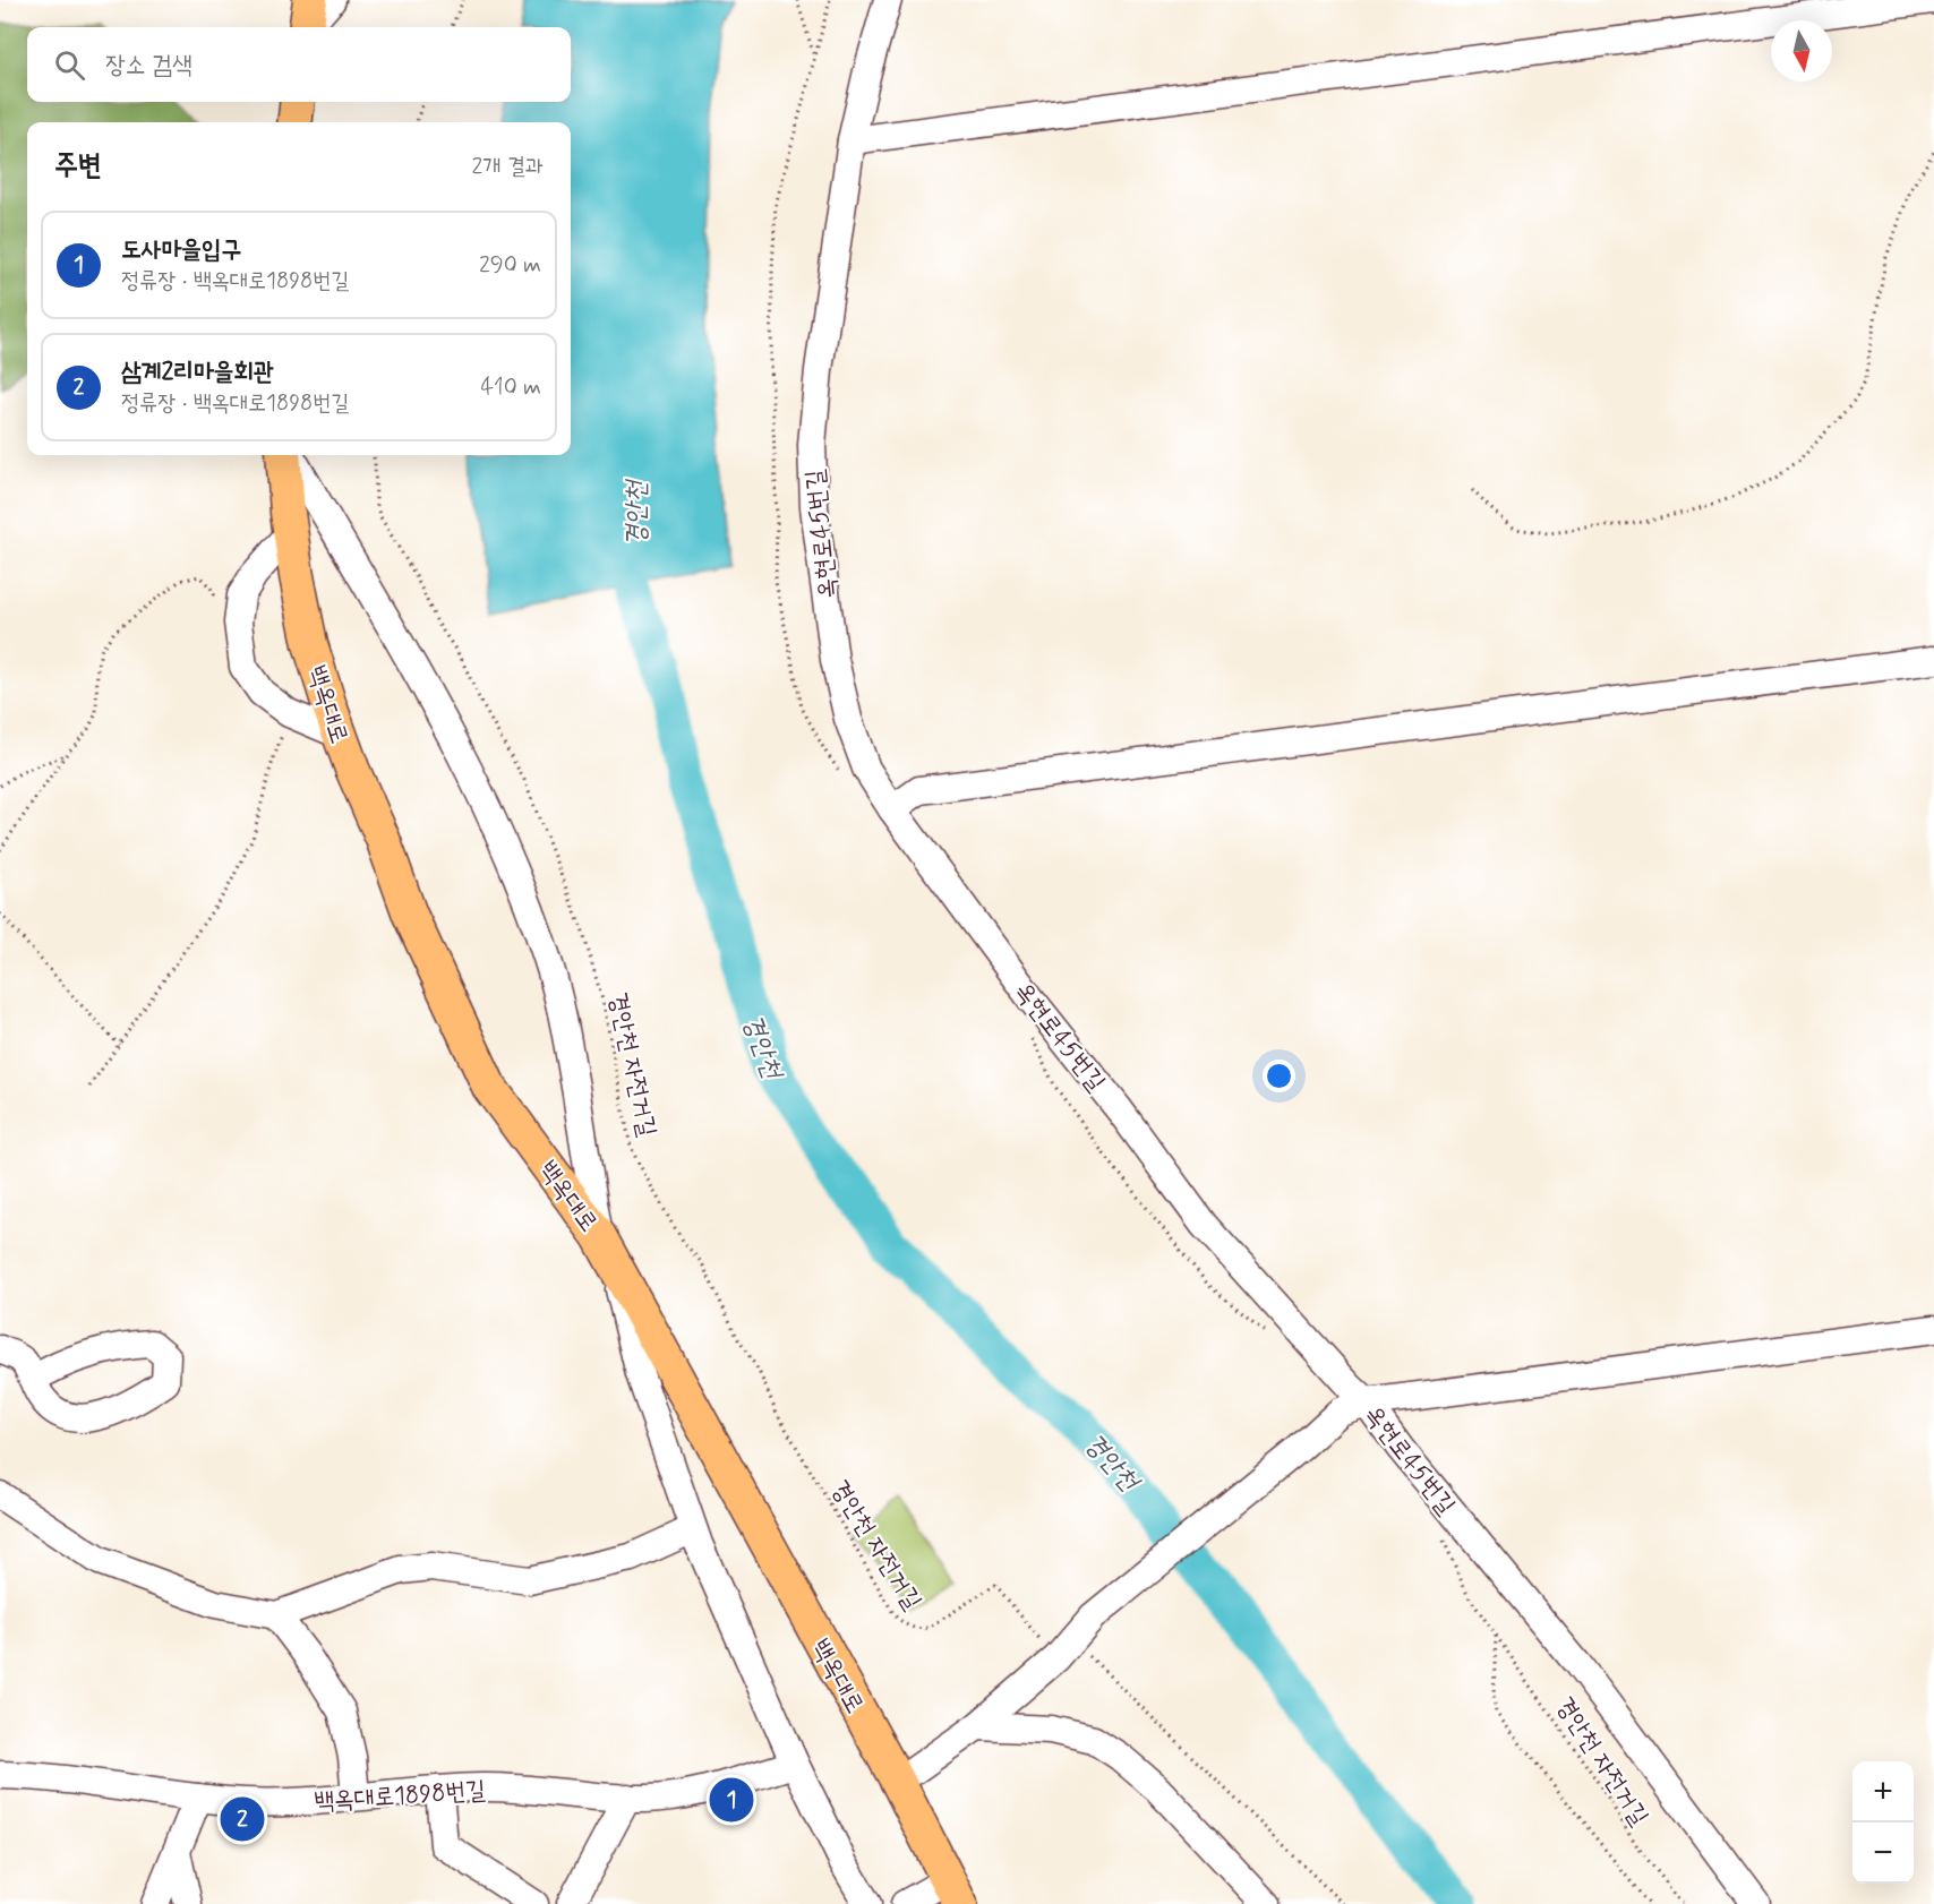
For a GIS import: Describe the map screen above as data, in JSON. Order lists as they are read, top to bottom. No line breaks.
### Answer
{"streets":{"main road":["백옥대로"],"street":["옥현로45번길","백옥대로1898번길"],"path":["경안천 자전거길"]},"water":["경안천"],"north":"bottom","page":{"search":"장소 검색","heading":["주변","2개 결과"],"list":[{"mark":"1","name":"도사마을입구","note":"정류장 · 백옥대로1898번길","value":"290 m"},{"mark":"2","name":"삼계2리마을회관","note":"정류장 · 백옥대로1898번길","value":"410 m"}],"map_buttons":["+","−"],"pins":["1","2"]}}
